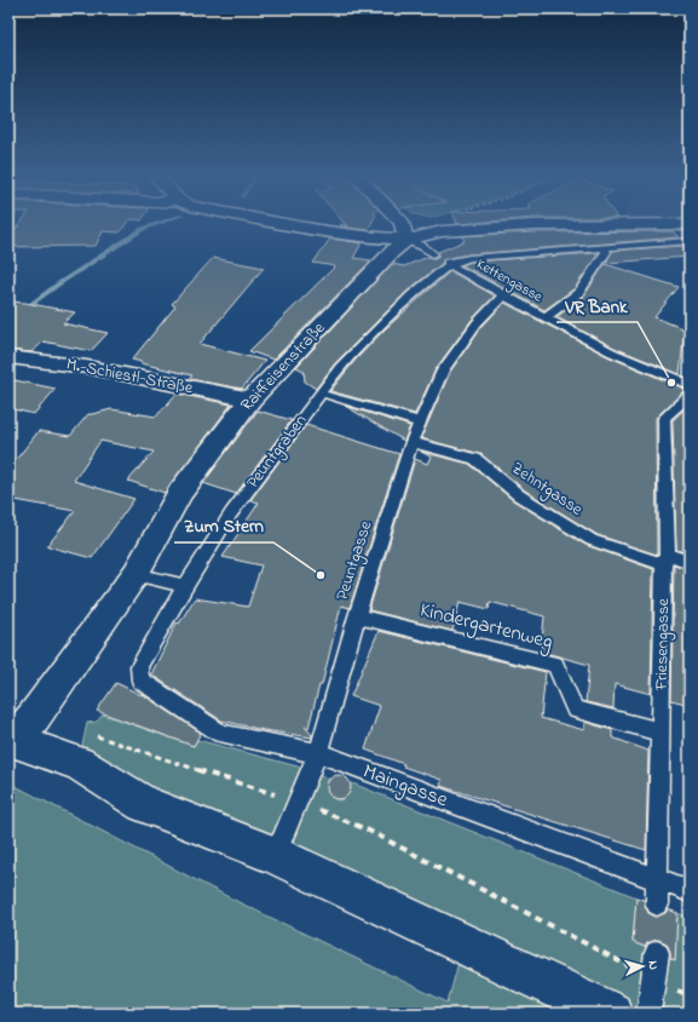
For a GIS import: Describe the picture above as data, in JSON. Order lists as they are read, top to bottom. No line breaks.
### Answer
{"streets":{"street":["Raiffeisenstraße","M.-Schiestl-Straße"],"lane":["Kettengasse","Peuntgraben","Zehntgasse","Peuntgasse","Kindergartenweg","Friesengasse","Maingasse"]},"crossings":[["Kettengasse","Peuntgraben"],["Kettengasse","Peuntgasse"],["Raiffeisenstraße","M.-Schiestl-Straße"],["Peuntgraben","Maingasse"],["Zehntgasse","Peuntgasse"],["Zehntgasse","Friesengasse"],["Peuntgasse","Kindergartenweg"],["Peuntgasse","Maingasse"],["Kindergartenweg","Friesengasse"],["Friesengasse","Maingasse"]],"places":["VR Bank","Zum Stern"],"north":"right"}
